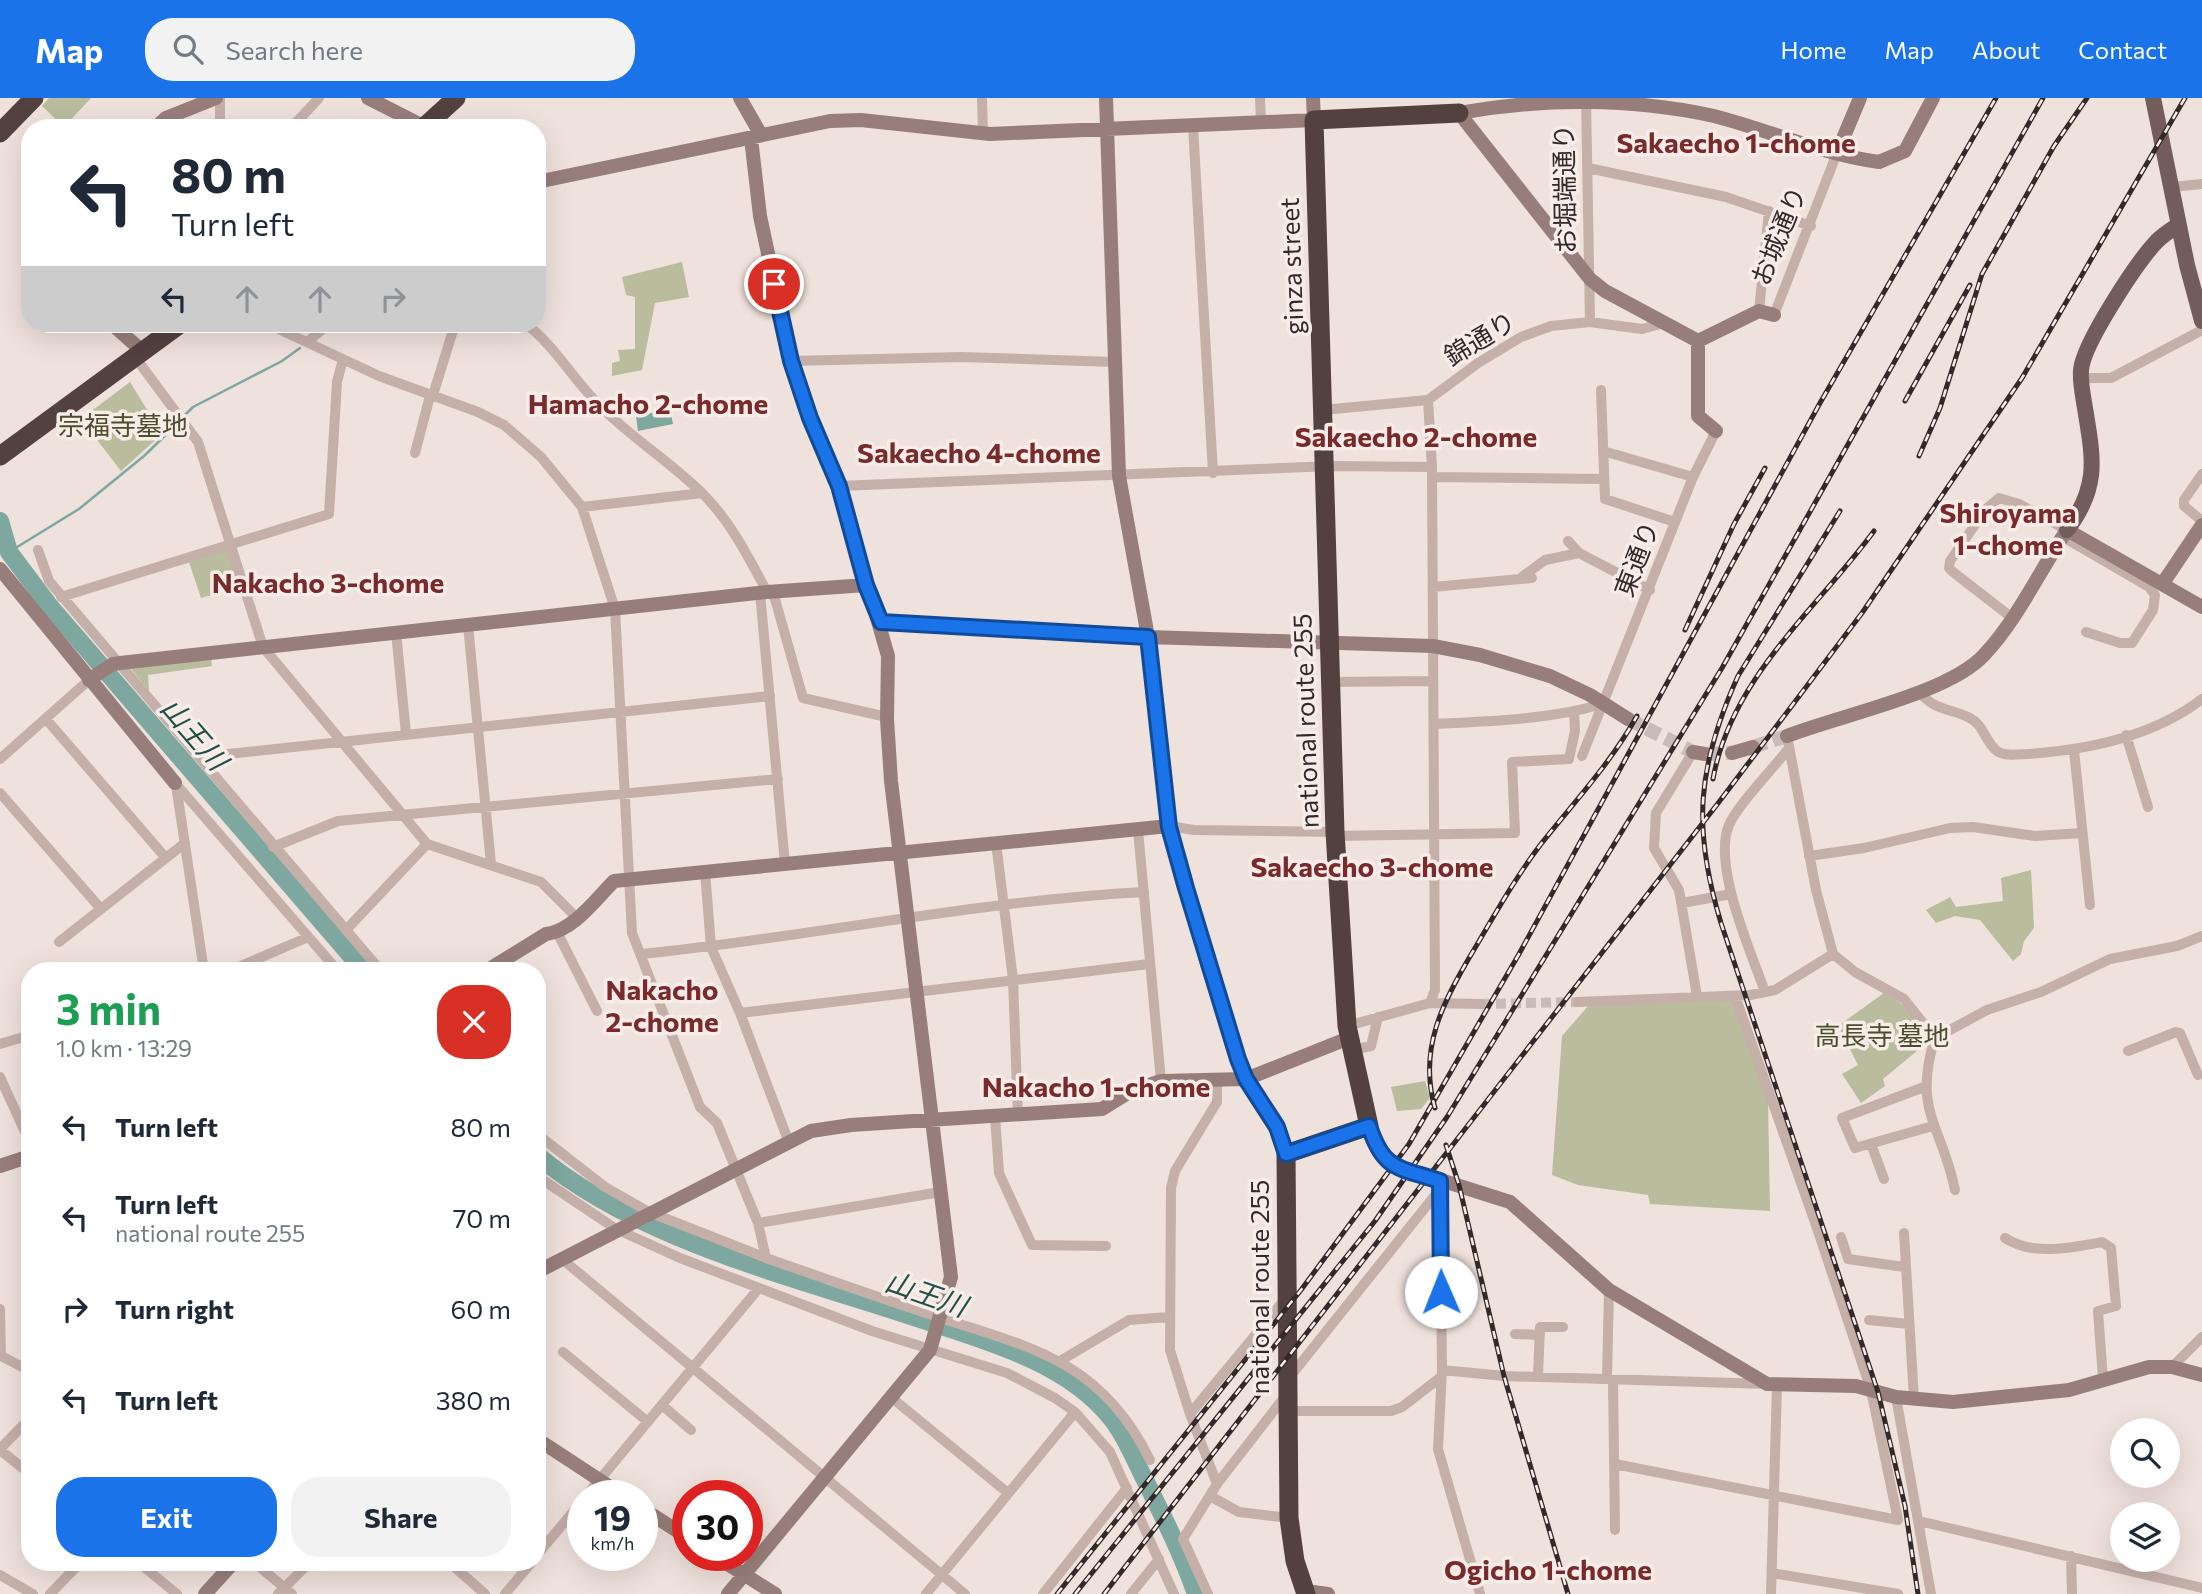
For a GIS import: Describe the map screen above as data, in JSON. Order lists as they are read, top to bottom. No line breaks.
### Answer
{"streets":{"highway":["ginza street","national route 255"],"street":["お堀端通り","お城通り","錦通り","東通り"]},"crossings":[["お堀端通り","錦通り"],["ginza street","錦通り"],["ginza street","national route 255"],["錦通り","national route 255"]],"districts":["Sakaecho 1-chome","Hamacho 2-chome","Sakaecho 2-chome","Sakaecho 4-chome","Shiroyama 1-chome","Nakacho 3-chome","Sakaecho 3-chome","Nakacho 2-chome","Nakacho 1-chome","Ogicho 1-chome"],"water":["山王川"],"parks":["宗福寺墓地","高長寺 墓地"],"page":{"header":"Map","search":"Search here","nav":["Home","Map","About","Contact"],"turn":["80 m","Turn left"],"heading":["3 min","1.0 km · 13:29"],"list":[{"name":"Turn left","value":"80 m"},{"name":"Turn left","note":"national route 255","value":"70 m"},{"name":"Turn right","value":"60 m"},{"name":"Turn left","value":"380 m"}],"buttons":["Exit","Share"],"speed":"19 km/h","limit":"30"}}
